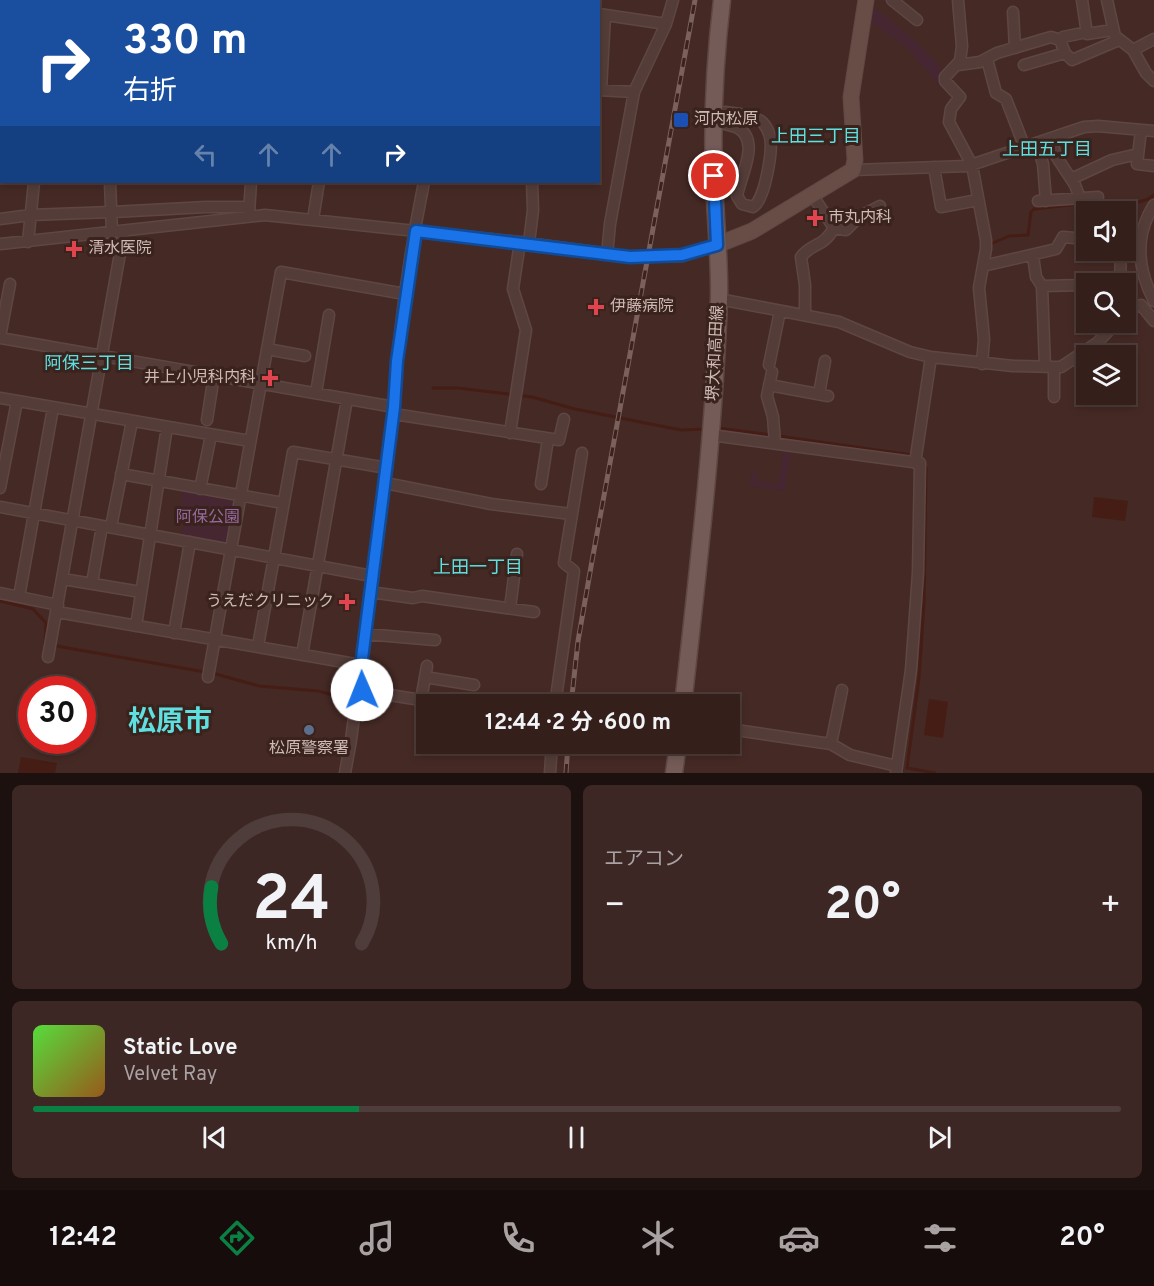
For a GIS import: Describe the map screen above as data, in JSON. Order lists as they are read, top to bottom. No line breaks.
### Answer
{"streets":{"main road":["堺大和高田線"]},"districts":["上田三丁目","上田五丁目","阿保三丁目","上田一丁目","松原市"],"parks":["阿保公園"],"places":{"transit":["河内松原"],"health":["市丸内科","清水医院","伊藤病院","井上小児科内科","うえだクリニック"],"other":["松原警察署"]},"page":{"turn":["330 m","右折"],"limit":"30","trip":"12:44 · 2 分 · 600 m","tile":"エアコン","heat":["−","20°","+"],"song":["Static Love","Velvet Ray"],"tabs":["12:42","20°"],"gauge":["24","km/h"]}}
